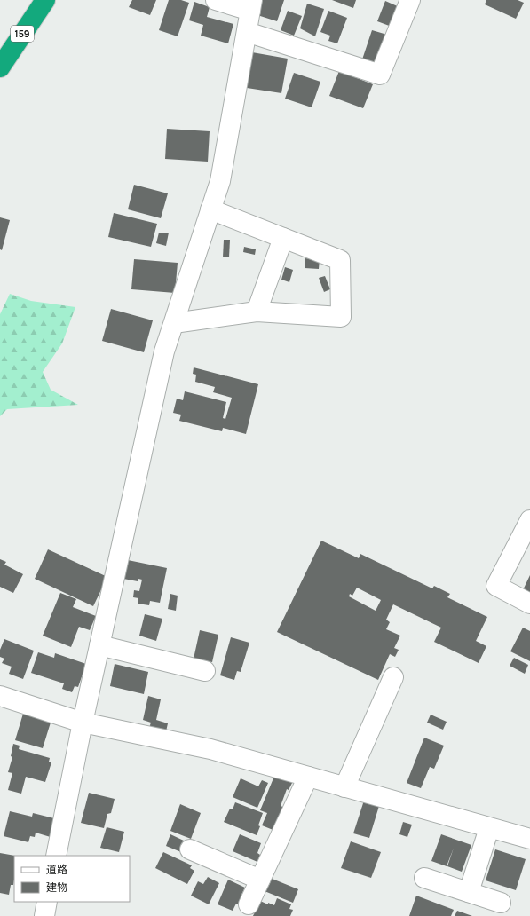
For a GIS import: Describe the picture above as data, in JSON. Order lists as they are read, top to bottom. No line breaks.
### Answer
{"streets":{"highway":["159"]},"legend":["道路","建物"]}
